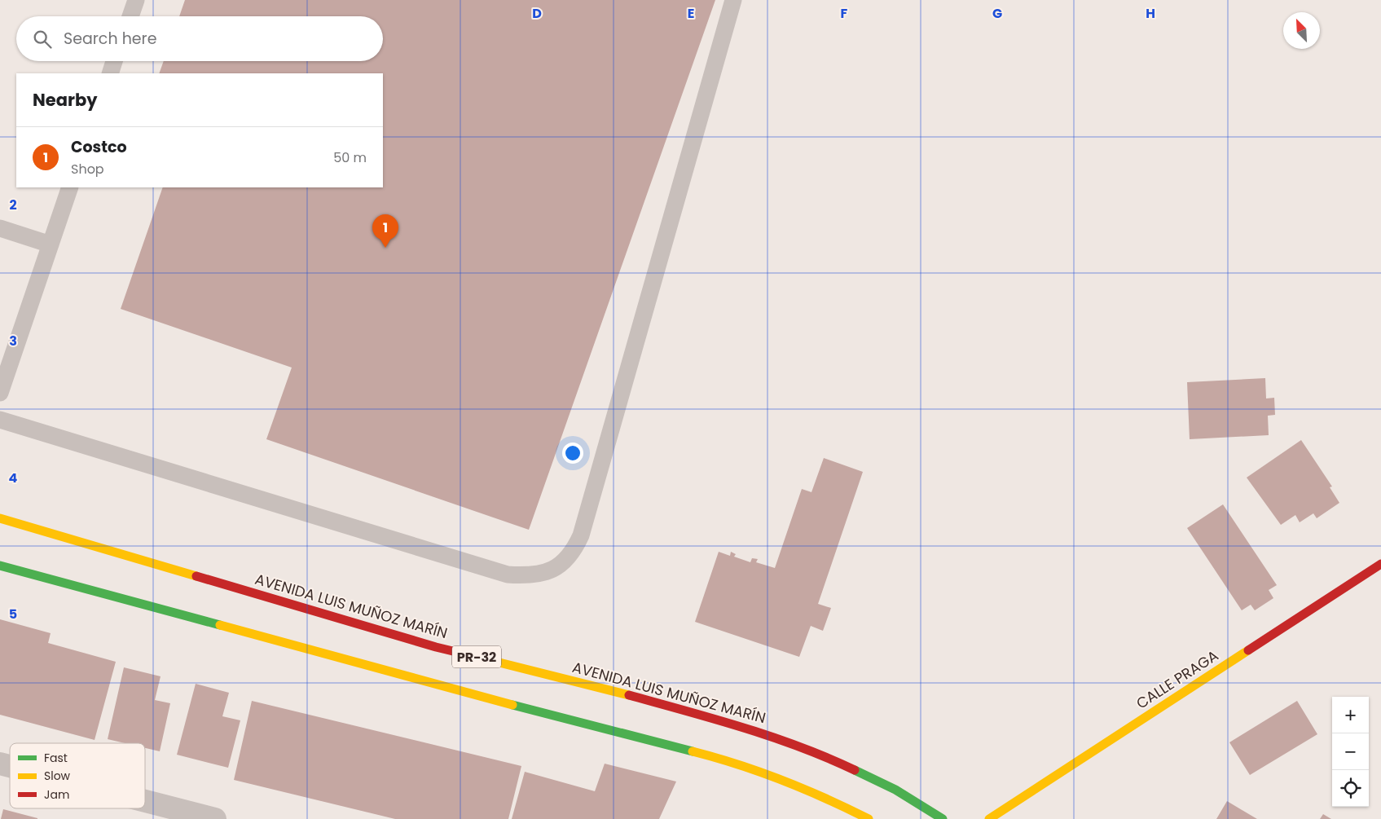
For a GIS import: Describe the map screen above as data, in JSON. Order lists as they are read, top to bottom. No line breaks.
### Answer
{"streets":{"main road":["AVENIDA LUIS MUÑOZ MARÍN","PR-32","CALLE PRAGA"]},"legend":["Fast","Slow","Jam"],"north":"top left","page":{"search":"Search here","heading":"Nearby","list":[{"mark":"1","name":"Costco","note":"Shop","value":"50 m"}],"pins":"1","map_buttons":["+","−"]},"grid":{"columns":["D","E","F","G","H"],"rows":["2","3","4","5"]}}
